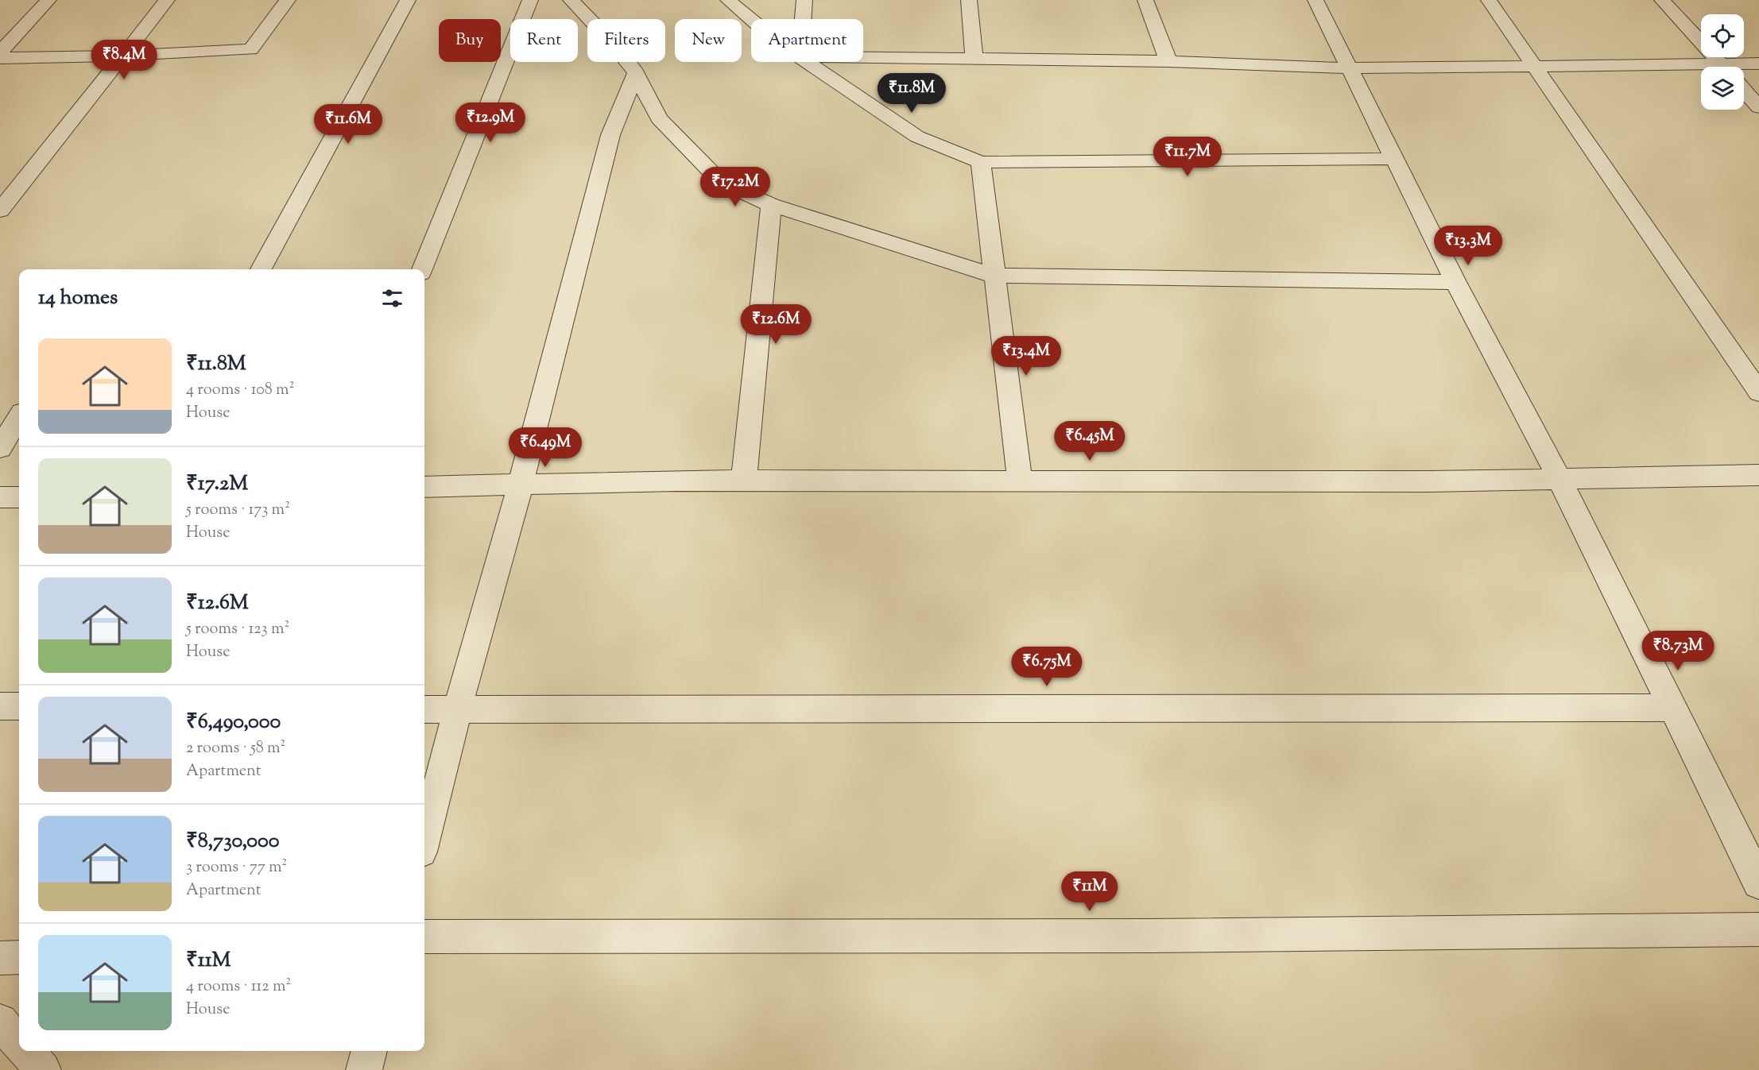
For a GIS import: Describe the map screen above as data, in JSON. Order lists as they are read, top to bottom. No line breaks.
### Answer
{"page":{"chip":["Buy","Rent","Filters","New","Apartment"],"price":["₹8.4M","₹11.8M","₹12.9M","₹11.6M","₹11.7M","₹17.2M","₹13.3M","₹12.6M","₹13.4M","₹6.45M","₹6.49M","₹8.73M","₹6.75M","₹11M"],"heading":"14 homes","list":[{"name":"₹11.8M","note":"4 rooms · 108 m² · House"},{"name":"₹17.2M","note":"5 rooms · 173 m² · House"},{"name":"₹12.6M","note":"5 rooms · 123 m² · House"},{"name":"₹6,490,000","note":"2 rooms · 58 m² · Apartment"},{"name":"₹8,730,000","note":"3 rooms · 77 m² · Apartment"},{"name":"₹11M","note":"4 rooms · 112 m² · House"}]}}
